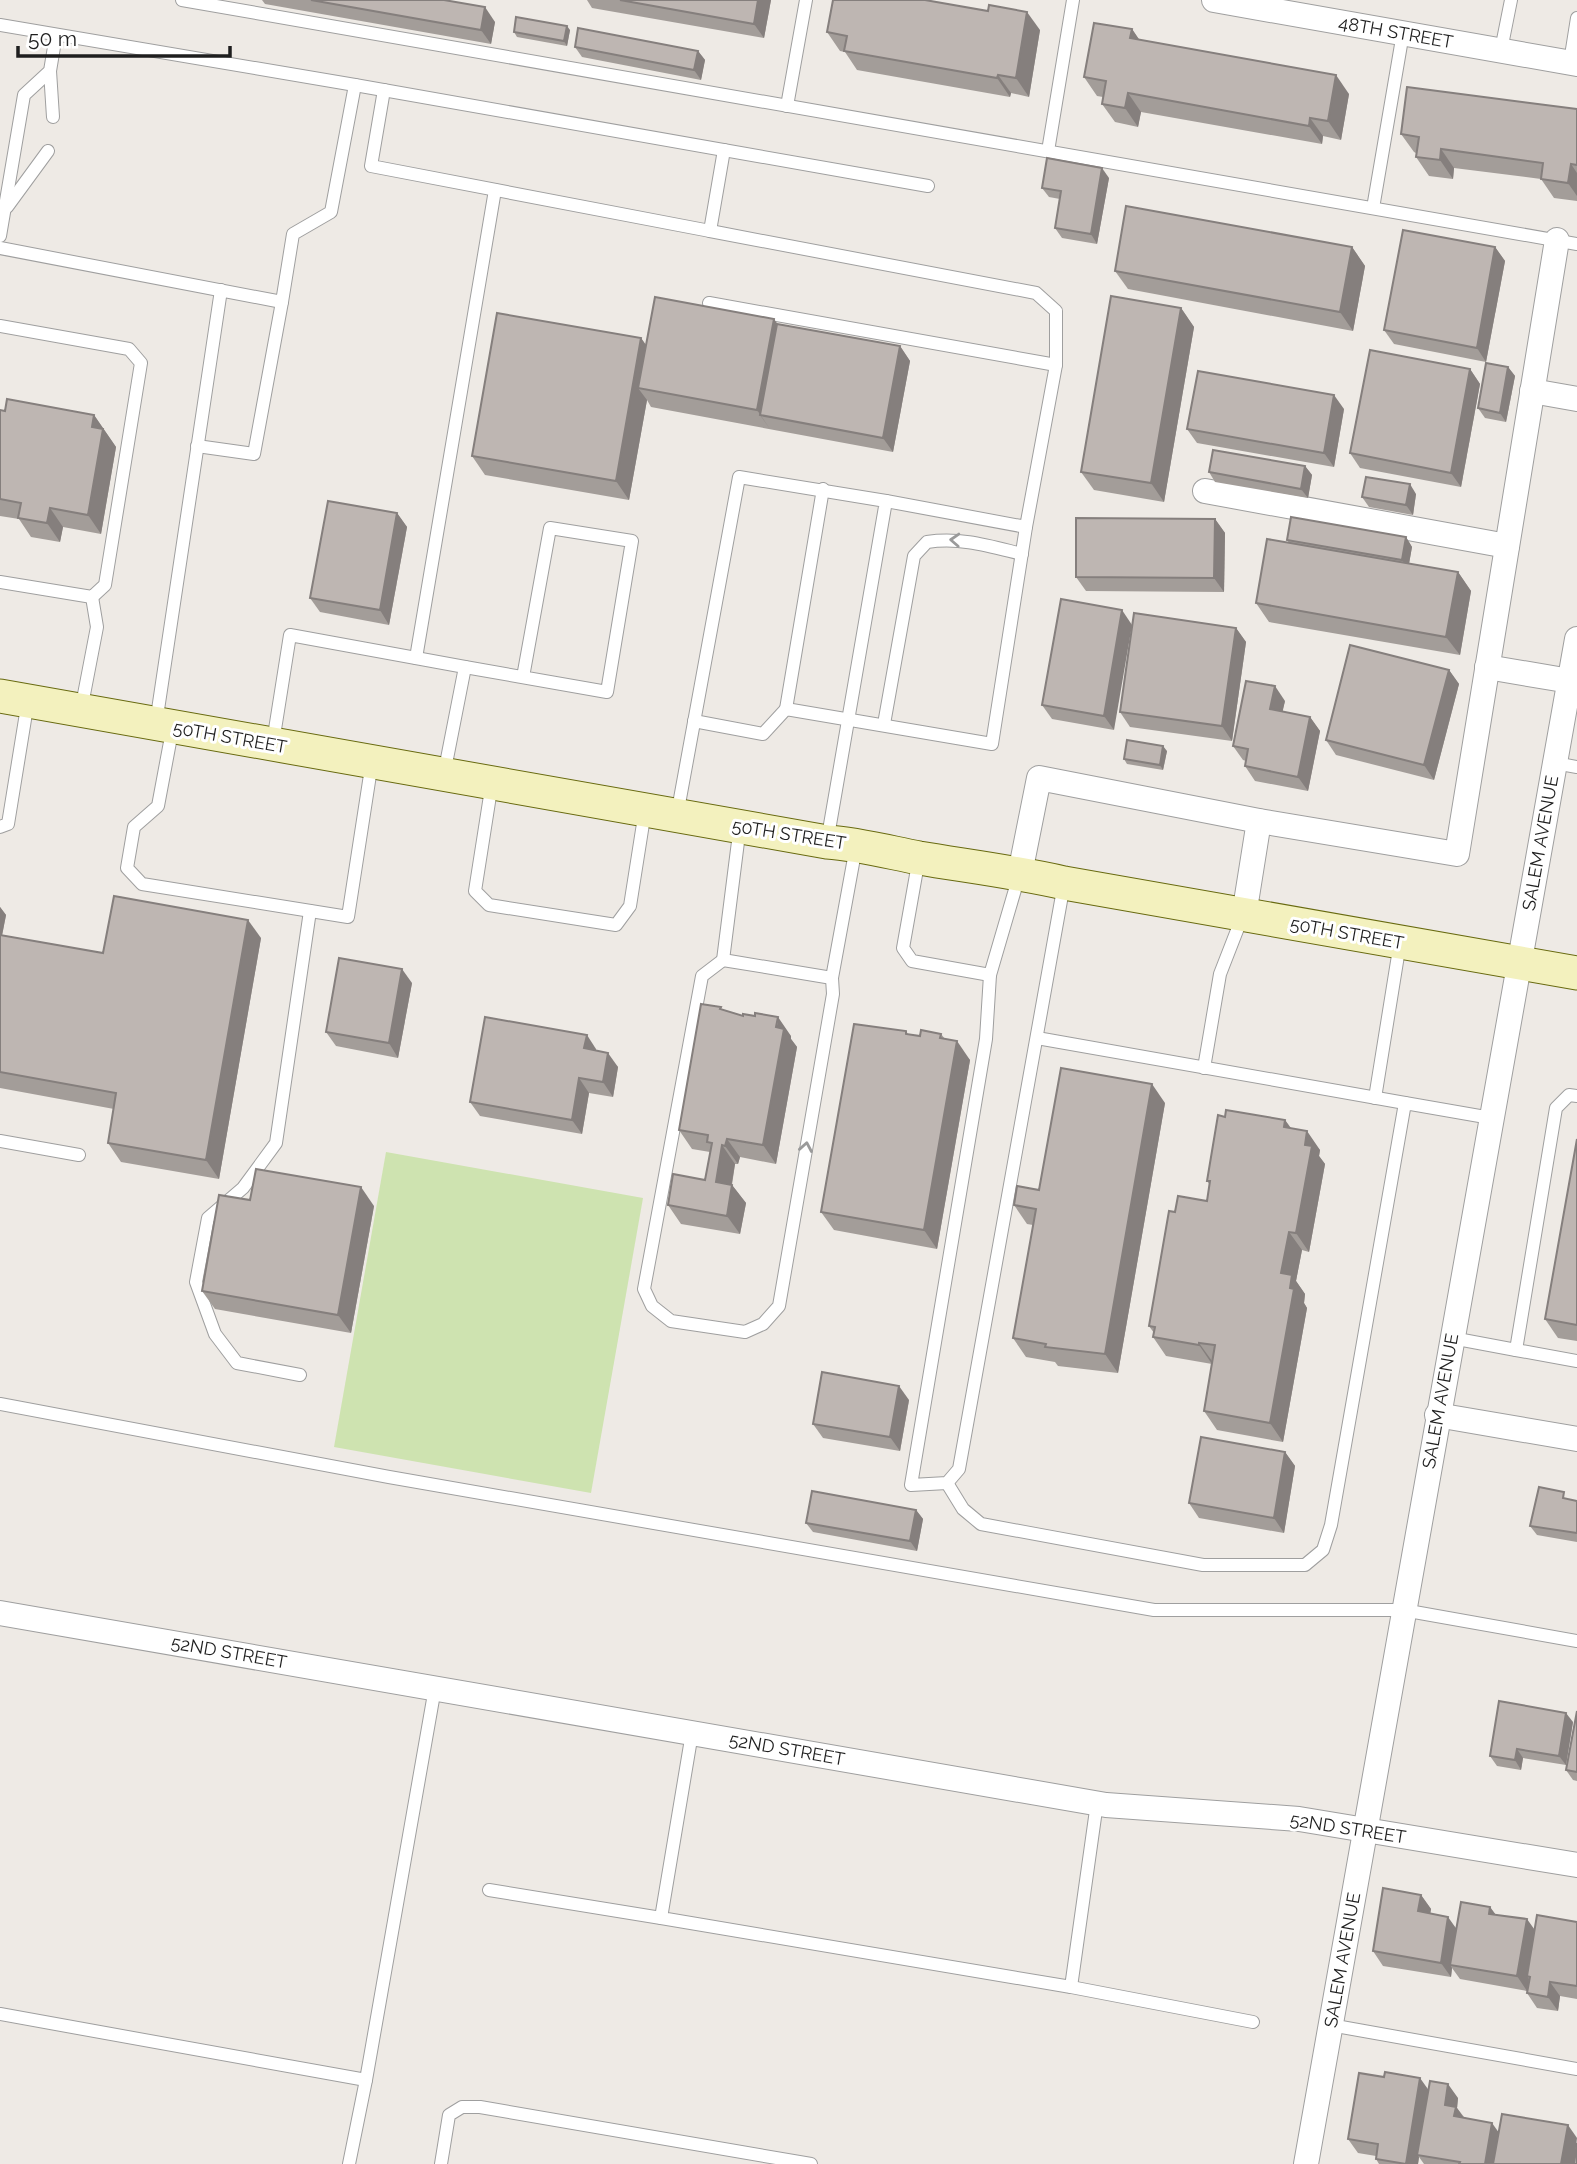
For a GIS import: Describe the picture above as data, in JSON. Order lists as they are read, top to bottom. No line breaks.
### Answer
{"streets":{"main road":["50TH STREET"],"street":["48TH STREET","SALEM AVENUE","52ND STREET"]},"crossings":[["50TH STREET","SALEM AVENUE"],["SALEM AVENUE","52ND STREET"]],"scale_bar":"50 m"}
